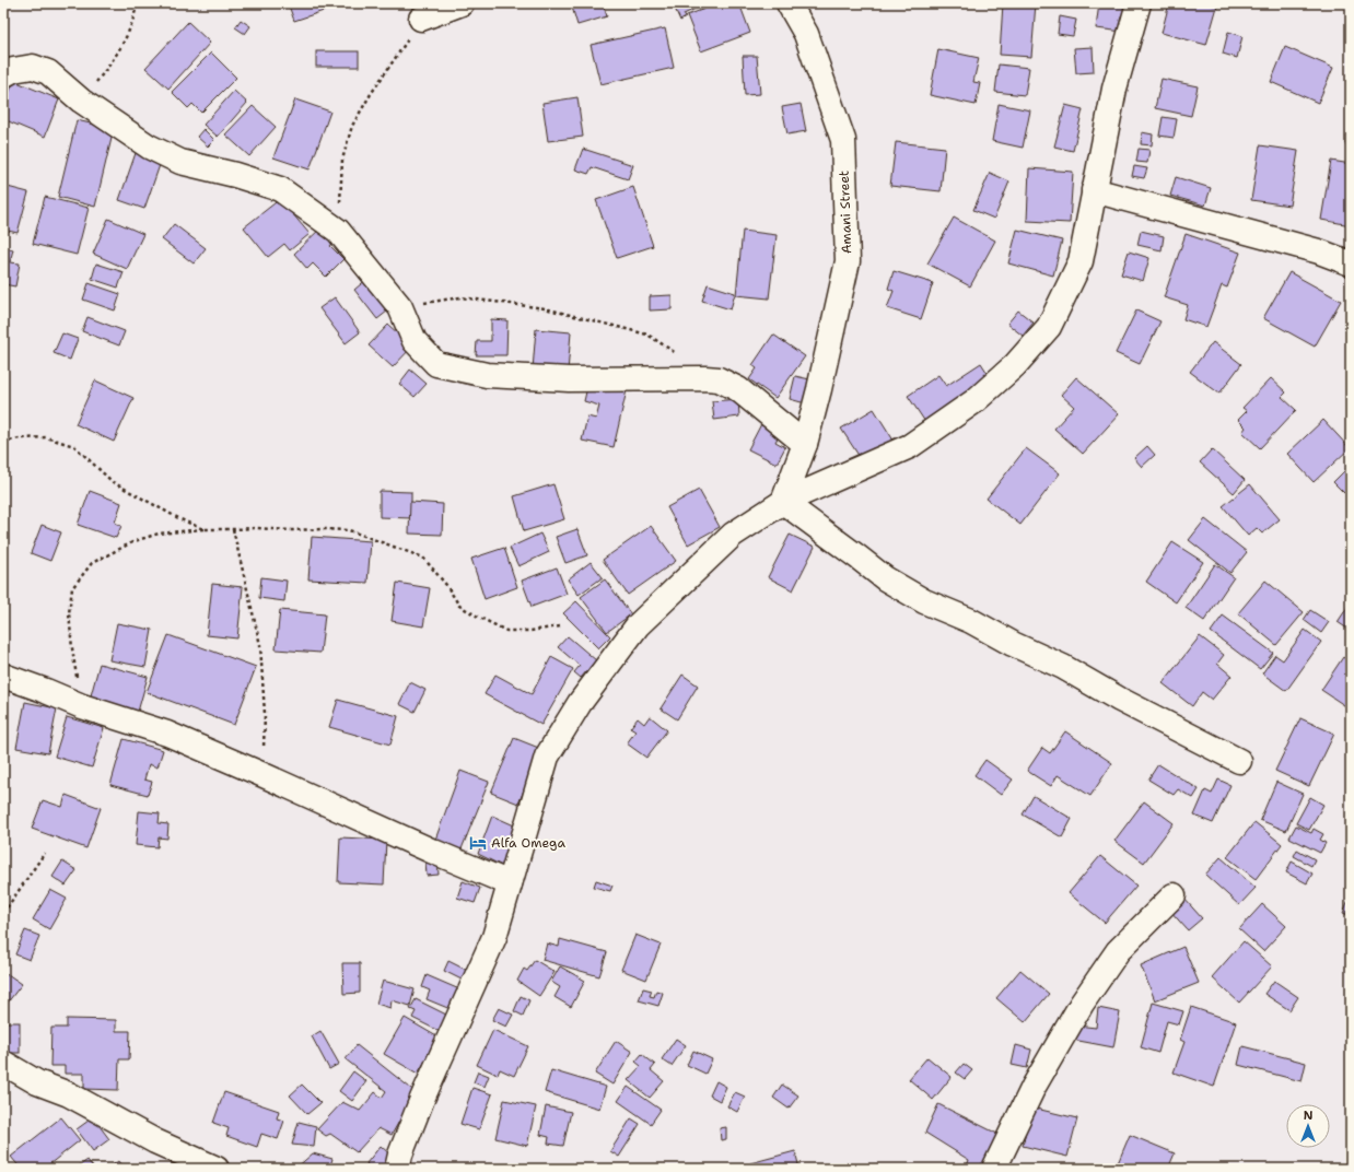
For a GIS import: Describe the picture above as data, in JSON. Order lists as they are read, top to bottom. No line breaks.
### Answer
{"streets":{"street":["Amani Street"]},"places":{"hotel":["Alfa Omega"]},"north":"top"}
